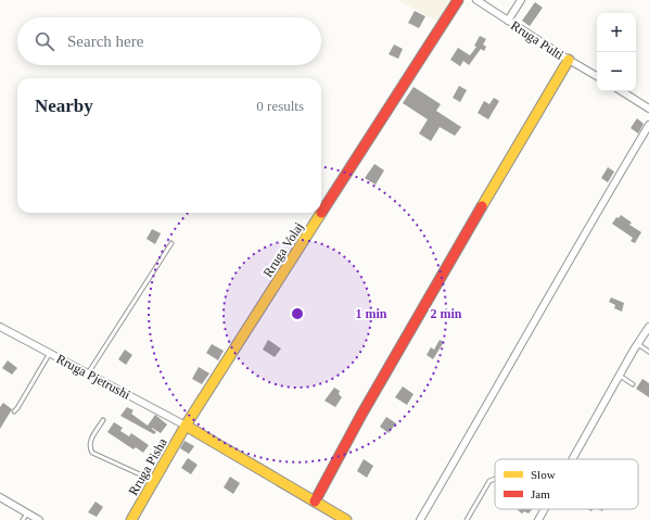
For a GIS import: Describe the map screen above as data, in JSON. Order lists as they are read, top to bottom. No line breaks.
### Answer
{"streets":{"street":["Rruga Pulti","Rruga Volaj","Rruga Pjetrushi","Rruga Pisha"]},"crossings":[["Rruga Volaj","Rruga Pjetrushi"],["Rruga Volaj","Rruga Pisha"],["Rruga Pjetrushi","Rruga Pisha"]],"legend":["Slow","Jam"],"page":{"map_buttons":["+","−"],"search":"Search here","heading":["Nearby","0 results"]},"rings":["1 min","2 min"]}
